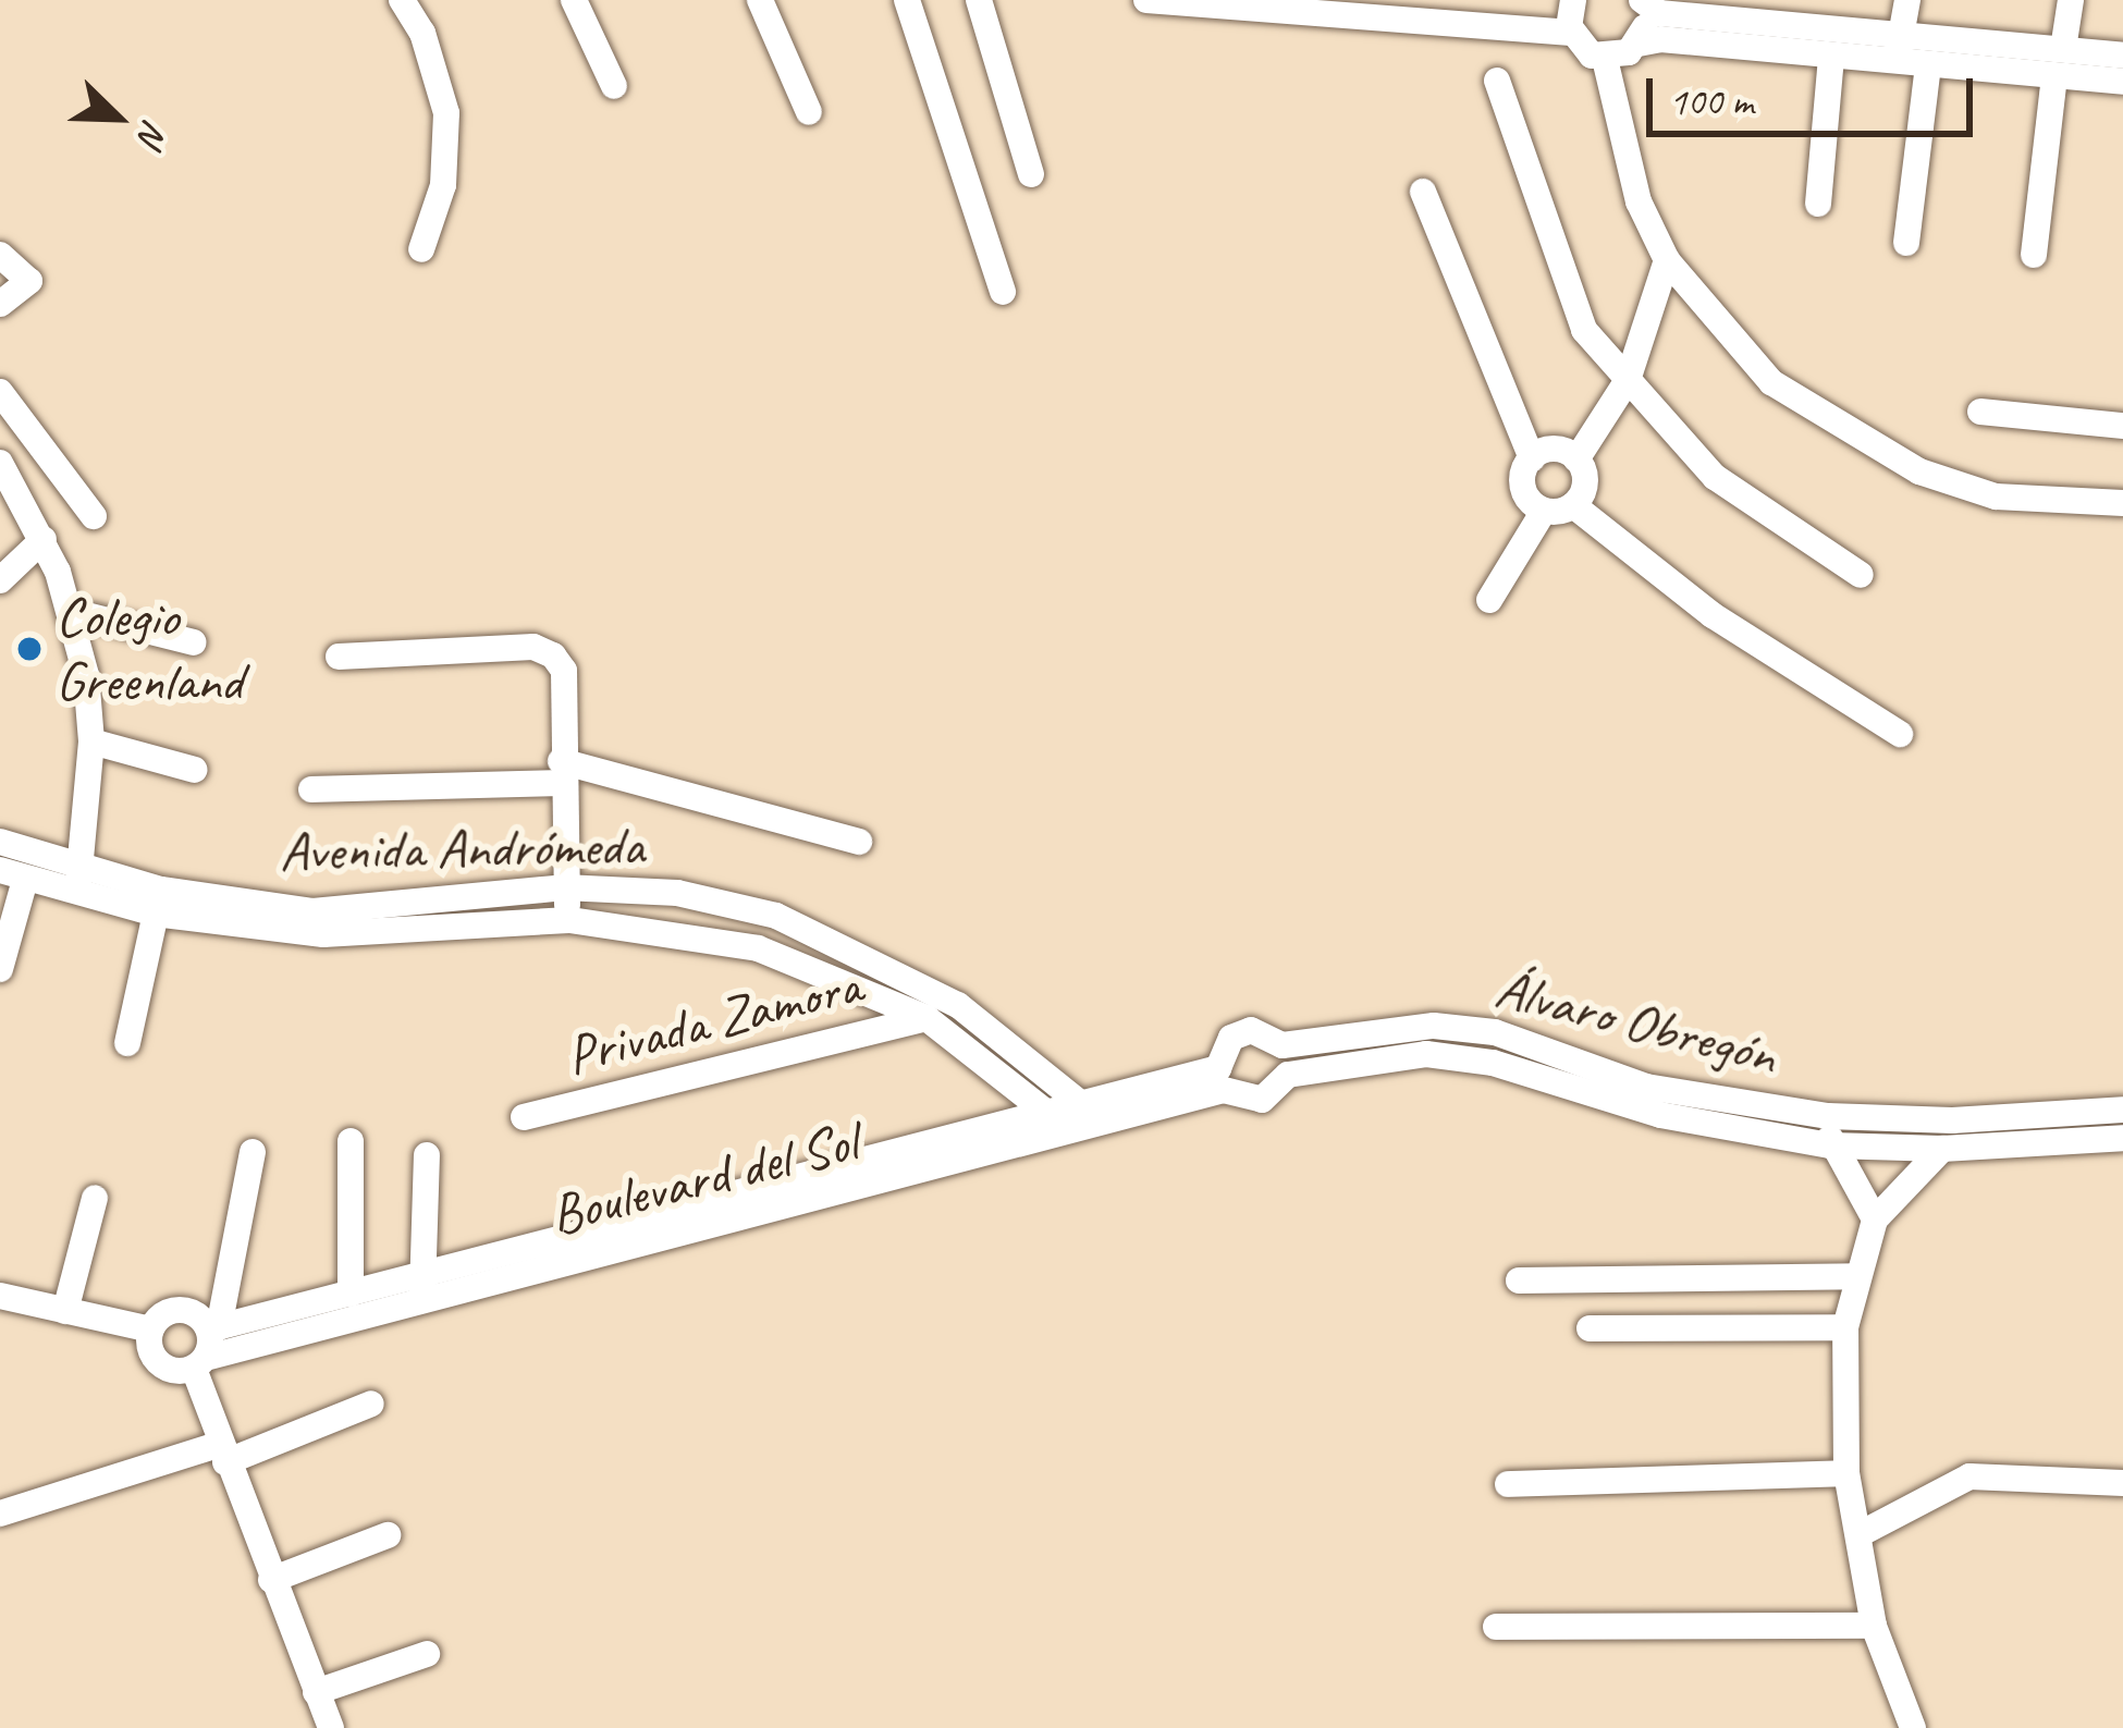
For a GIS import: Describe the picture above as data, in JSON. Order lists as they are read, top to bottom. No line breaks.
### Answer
{"streets":{"street":["Avenida Andrómeda","Privada Zamora","Álvaro Obregón","Boulevard del Sol"]},"crossings":[["Avenida Andrómeda","Privada Zamora"],["Avenida Andrómeda","Boulevard del Sol"],["Álvaro Obregón","Boulevard del Sol"]],"places":["Colegio Greenland"],"scale_bar":"100 m","north":"bottom right"}
